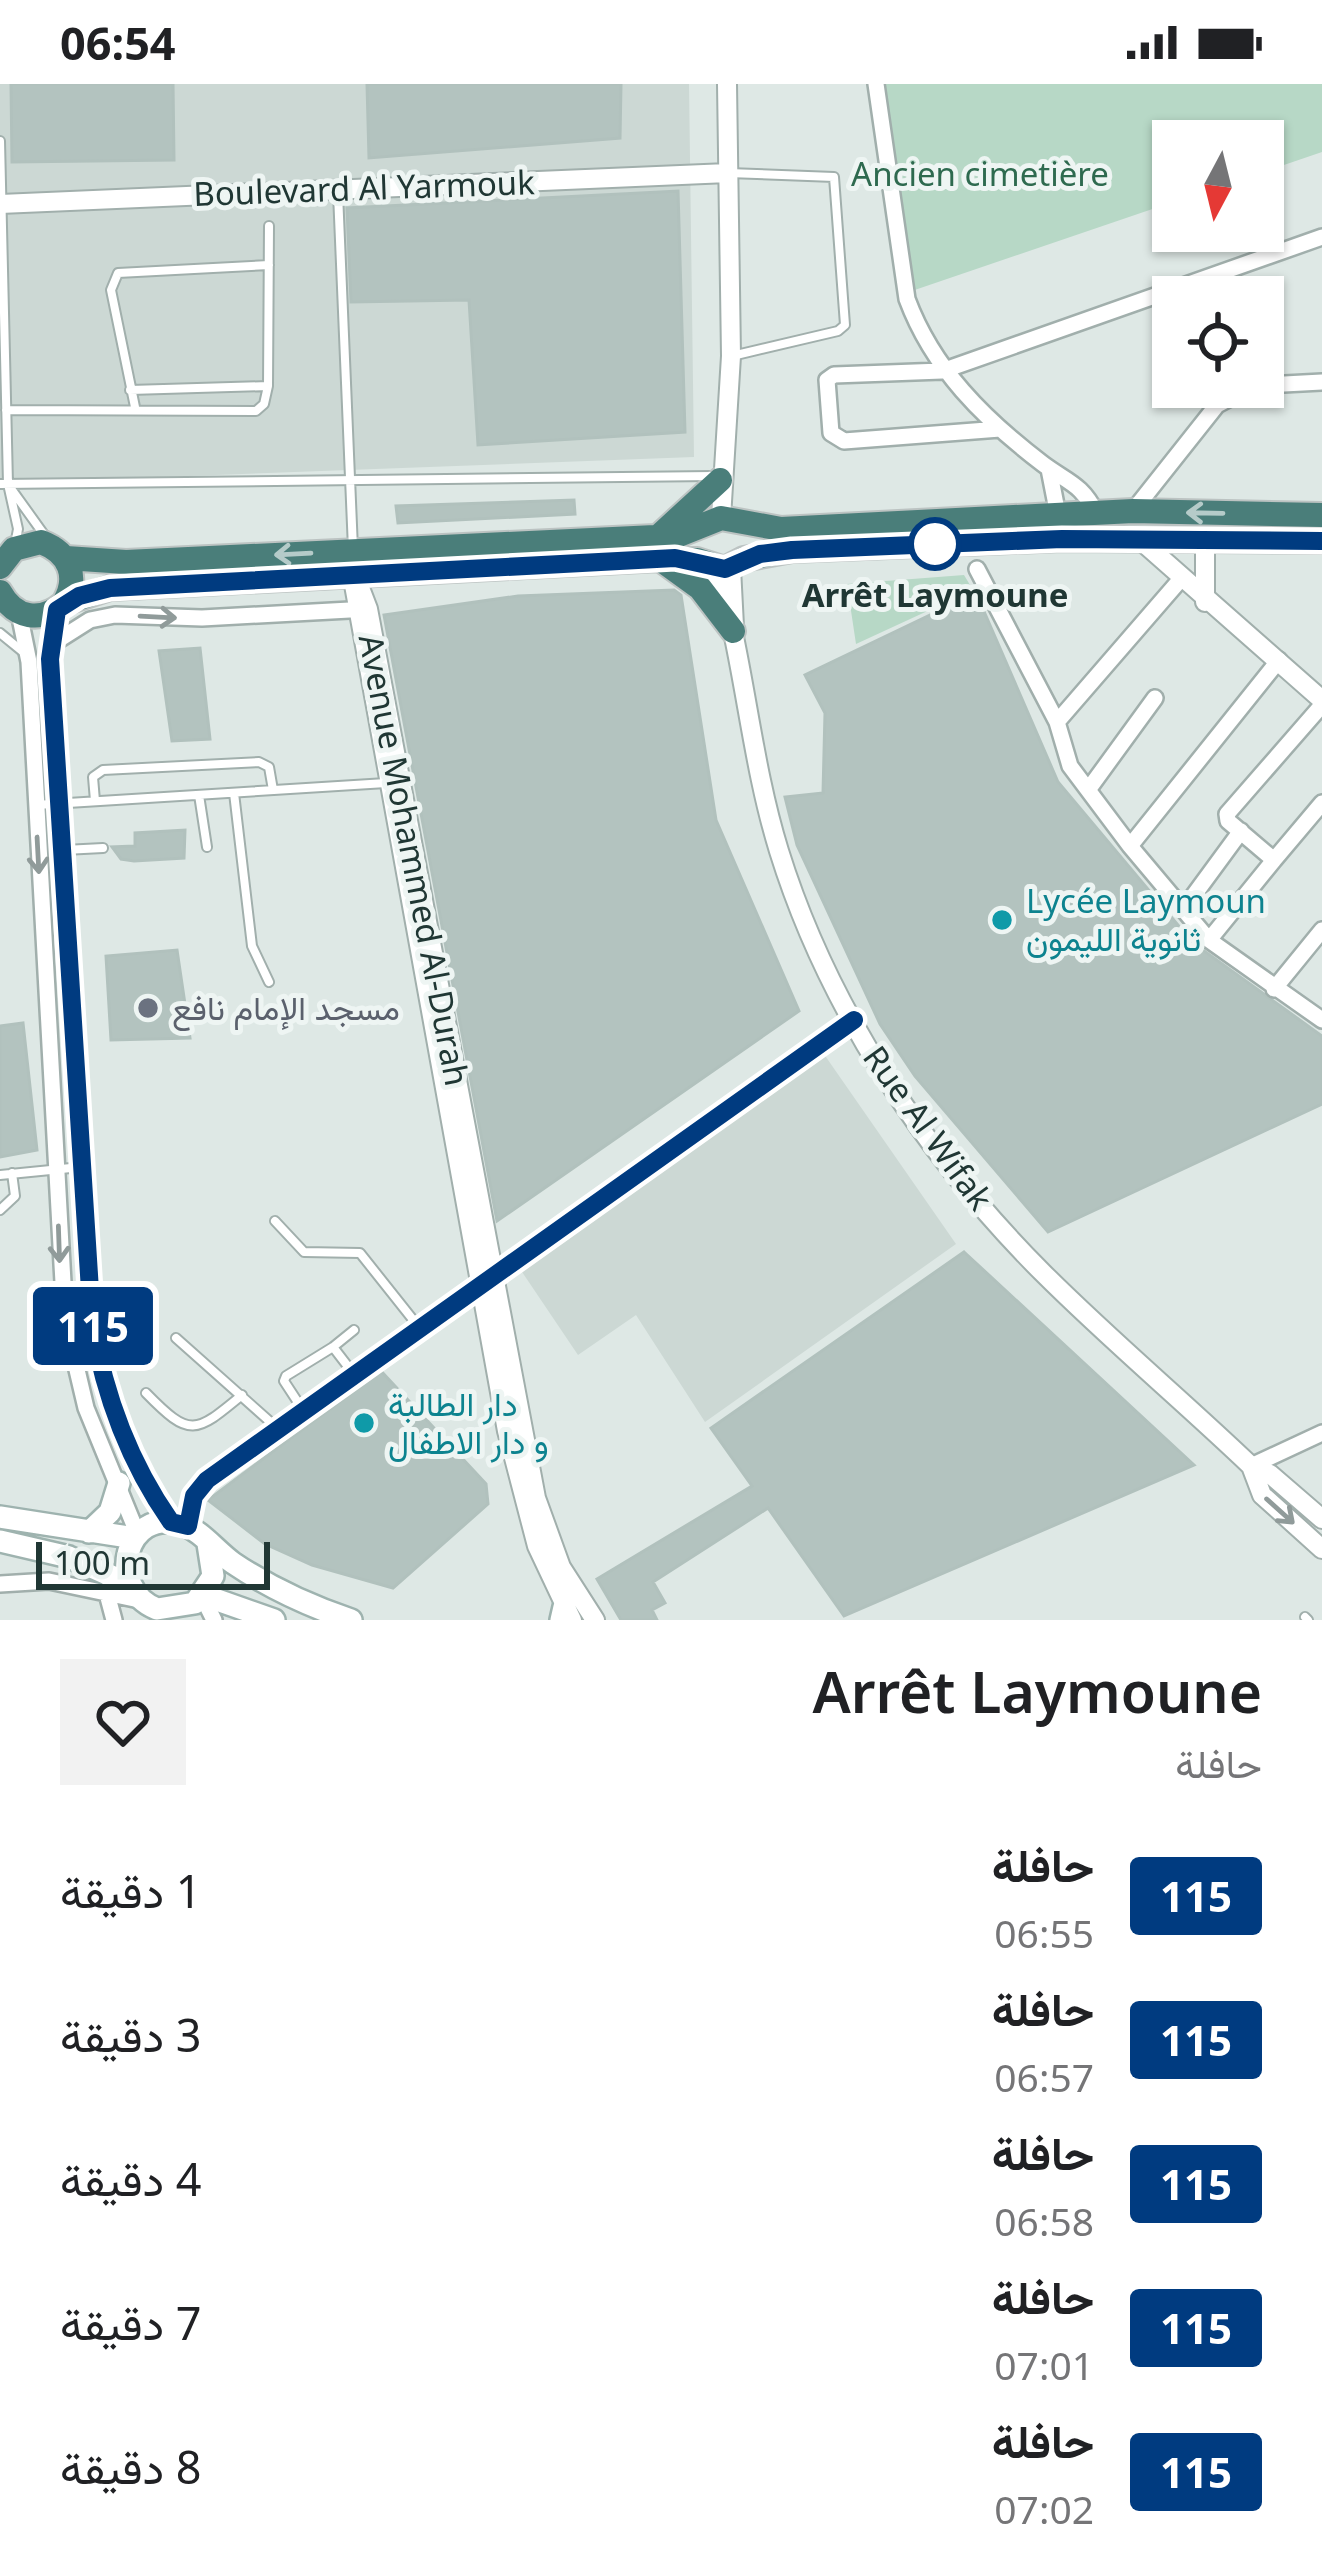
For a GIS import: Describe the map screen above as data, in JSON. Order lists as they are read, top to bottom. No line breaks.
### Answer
{"streets":{"street":["Boulevard Al Yarmouk","Avenue Mohammed Al-Durah","Rue Al Wifak"]},"parks":["Ancien cimetière"],"places":["Arrêt Laymoune","Lycée Laymoun ثانوية الليمون","مسجد الإمام نافع","دار الطالبة و دار الاطفال"],"lines":["bus line 115"],"scale_bar":"100 m","north":"bottom","page":{"status":"06:54","on_map":"115","scale":"100 m","heading":["Arrêt Laymoune","حافلة"],"list":[{"mark":"115","name":"حافلة","note":"06:55","value":"1 دقيقة"},{"mark":"115","name":"حافلة","note":"06:57","value":"3 دقيقة"},{"mark":"115","name":"حافلة","note":"06:58","value":"4 دقيقة"},{"mark":"115","name":"حافلة","note":"07:01","value":"7 دقيقة"},{"mark":"115","name":"حافلة","note":"07:02","value":"8 دقيقة"}]}}
